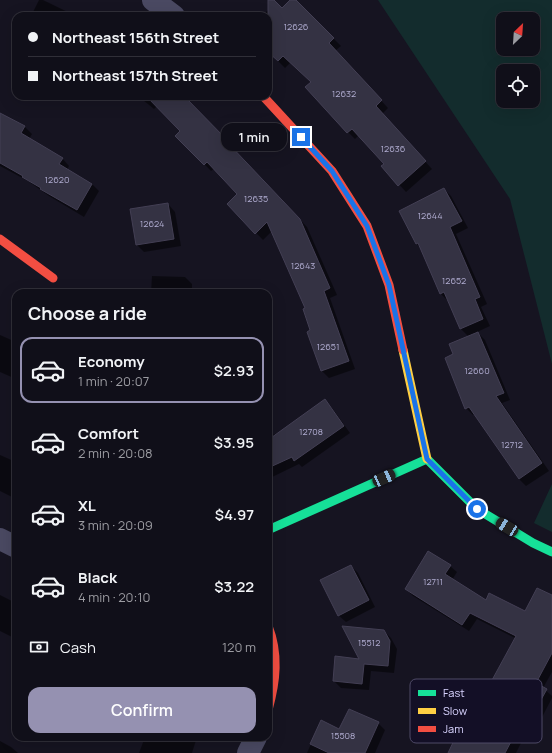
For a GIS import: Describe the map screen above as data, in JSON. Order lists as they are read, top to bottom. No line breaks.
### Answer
{"house_numbers":["12626","12632","12636","12620","12635","12644","12624","12643","12652","12651","12660","12708","12712","12711","15512","15508"],"legend":["Fast","Slow","Jam"],"north":"top right","page":{"banner":["Northeast 156th Street","Northeast 157th Street"],"bubble":"1 min","heading":"Choose a ride","list":[{"name":"Economy","note":"1 min · 20:07","value":"$2.93"},{"name":"Comfort","note":"2 min · 20:08","value":"$3.95"},{"name":"XL","note":"3 min · 20:09","value":"$4.97"},{"name":"Black","note":"4 min · 20:10","value":"$3.22"}],"pay":["Cash","120 m"],"buttons":"Confirm"}}
